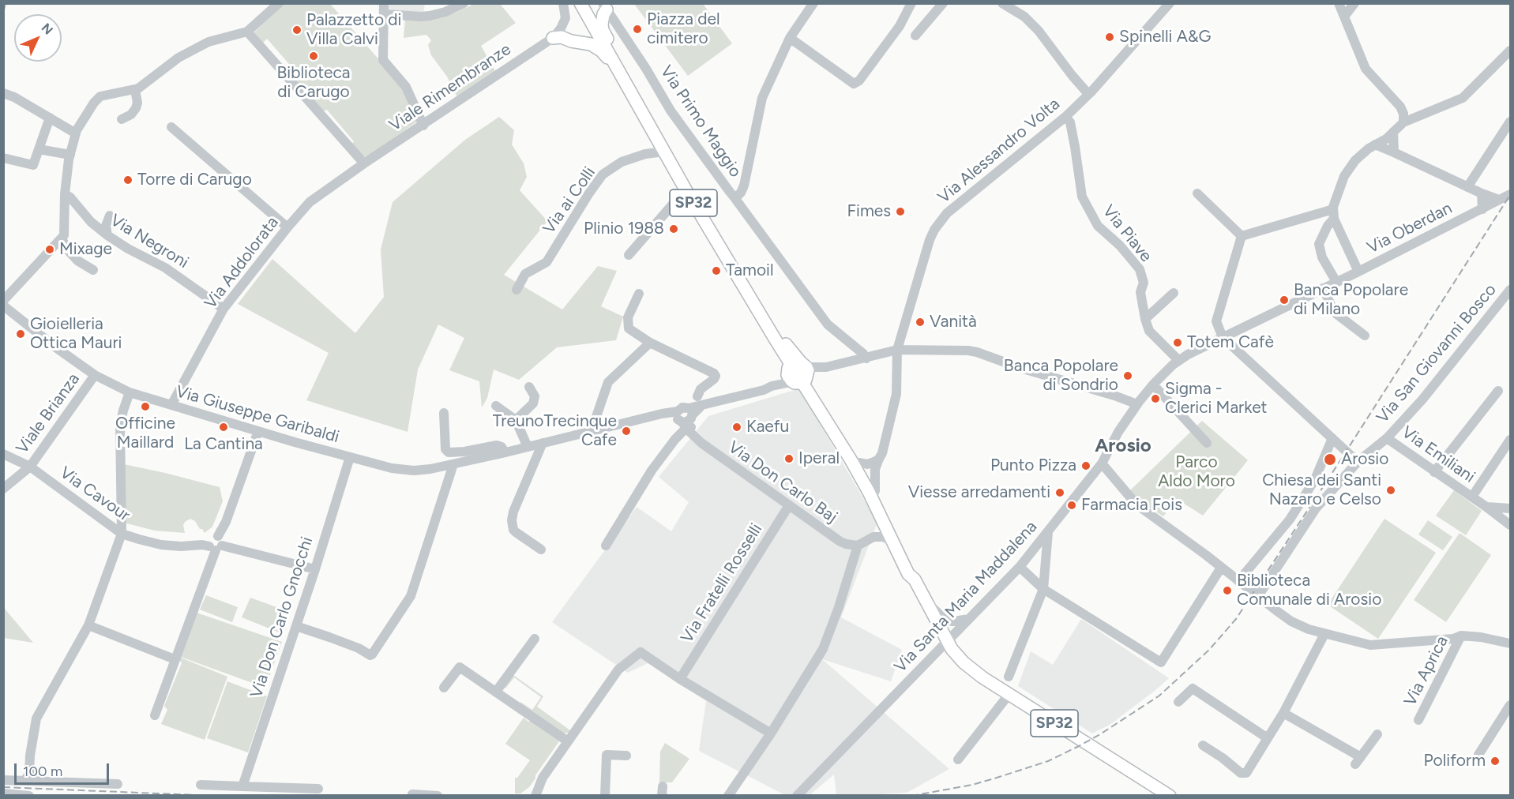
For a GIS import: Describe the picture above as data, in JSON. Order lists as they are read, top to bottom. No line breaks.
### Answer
{"streets":{"main road":["SP32"],"street":["Viale Rimembranze","Via Primo Maggio","Via Alessandro Volta","Via ai Colli","Via Oberdan","Via Piave","Via Negroni","Via Addolorata","Via San Giovanni Bosco","Viale Brianza","Via Giuseppe Garibaldi","Via Emiliani","Via Don Carlo Baj","Via Cavour","Via Fratelli Rosselli","Via Santa Maria Maddalena","Via Don Carlo Gnocchi","Via Aprica"]},"crossings":[["Viale Rimembranze","Via Addolorata"],["Via Alessandro Volta","SP32"],["Via Alessandro Volta","Via Piave"],["Via ai Colli","SP32"],["SP32","Via Giuseppe Garibaldi"],["SP32","Via Santa Maria Maddalena"],["Via Oberdan","Via Piave"],["Via Oberdan","Via Santa Maria Maddalena"],["Via Piave","Via Santa Maria Maddalena"],["Via Negroni","Via Addolorata"],["Via Addolorata","Via Giuseppe Garibaldi"],["Via San Giovanni Bosco","Via Emiliani"],["Viale Brianza","Via Giuseppe Garibaldi"],["Viale Brianza","Via Cavour"],["Via Giuseppe Garibaldi","Via Don Carlo Baj"],["Via Giuseppe Garibaldi","Via Don Carlo Gnocchi"],["Via Don Carlo Baj","Via Fratelli Rosselli"],["Via Cavour","Via Don Carlo Gnocchi"]],"districts":["Arosio"],"parks":["Parco Aldo Moro"],"places":["Piazza del cimitero","Palazzetto di Villa Calvi","Spinelli A&G","Biblioteca di Carugo","Torre di Carugo","Fimes","Plinio 1988","Mixage","Tamoil","Banca Popolare di Milano","Vanità","Gioielleria Ottica Mauri","Totem Cafè","Banca Popolare di Sondrio","Sigma - Clerici Market","Officine Maillard","La Cantina","Kaefu","TreunoTrecinque Cafe","Iperal","Arosio","Punto Pizza","Chiesa dei Santi Nazaro e Celso","Viesse arredamenti","Farmacia Fois","Biblioteca Comunale di Arosio","Poliform"],"scale_bar":"100 m","north":"top right"}
